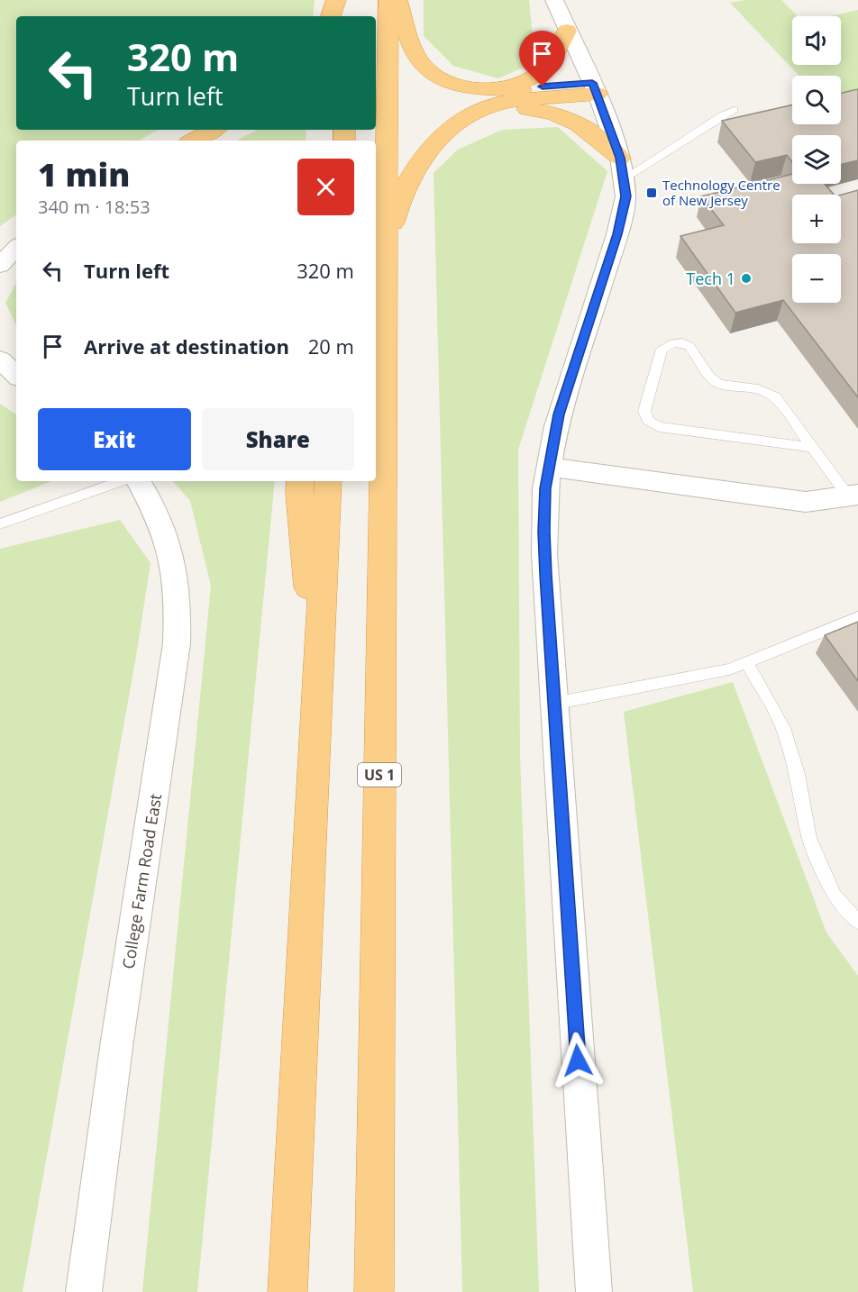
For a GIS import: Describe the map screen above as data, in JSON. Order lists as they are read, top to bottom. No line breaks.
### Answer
{"streets":{"highway":["US 1"],"street":["College Farm Road East"]},"places":{"transit":["Technology Centre of New Jersey"],"other":["Tech 1"]},"page":{"map_buttons":["+","−"],"turn":["320 m","Turn left"],"heading":["1 min","340 m · 18:53"],"list":[{"name":"Turn left","value":"320 m"},{"name":"Arrive at destination","value":"20 m"}],"buttons":["Exit","Share"]}}
